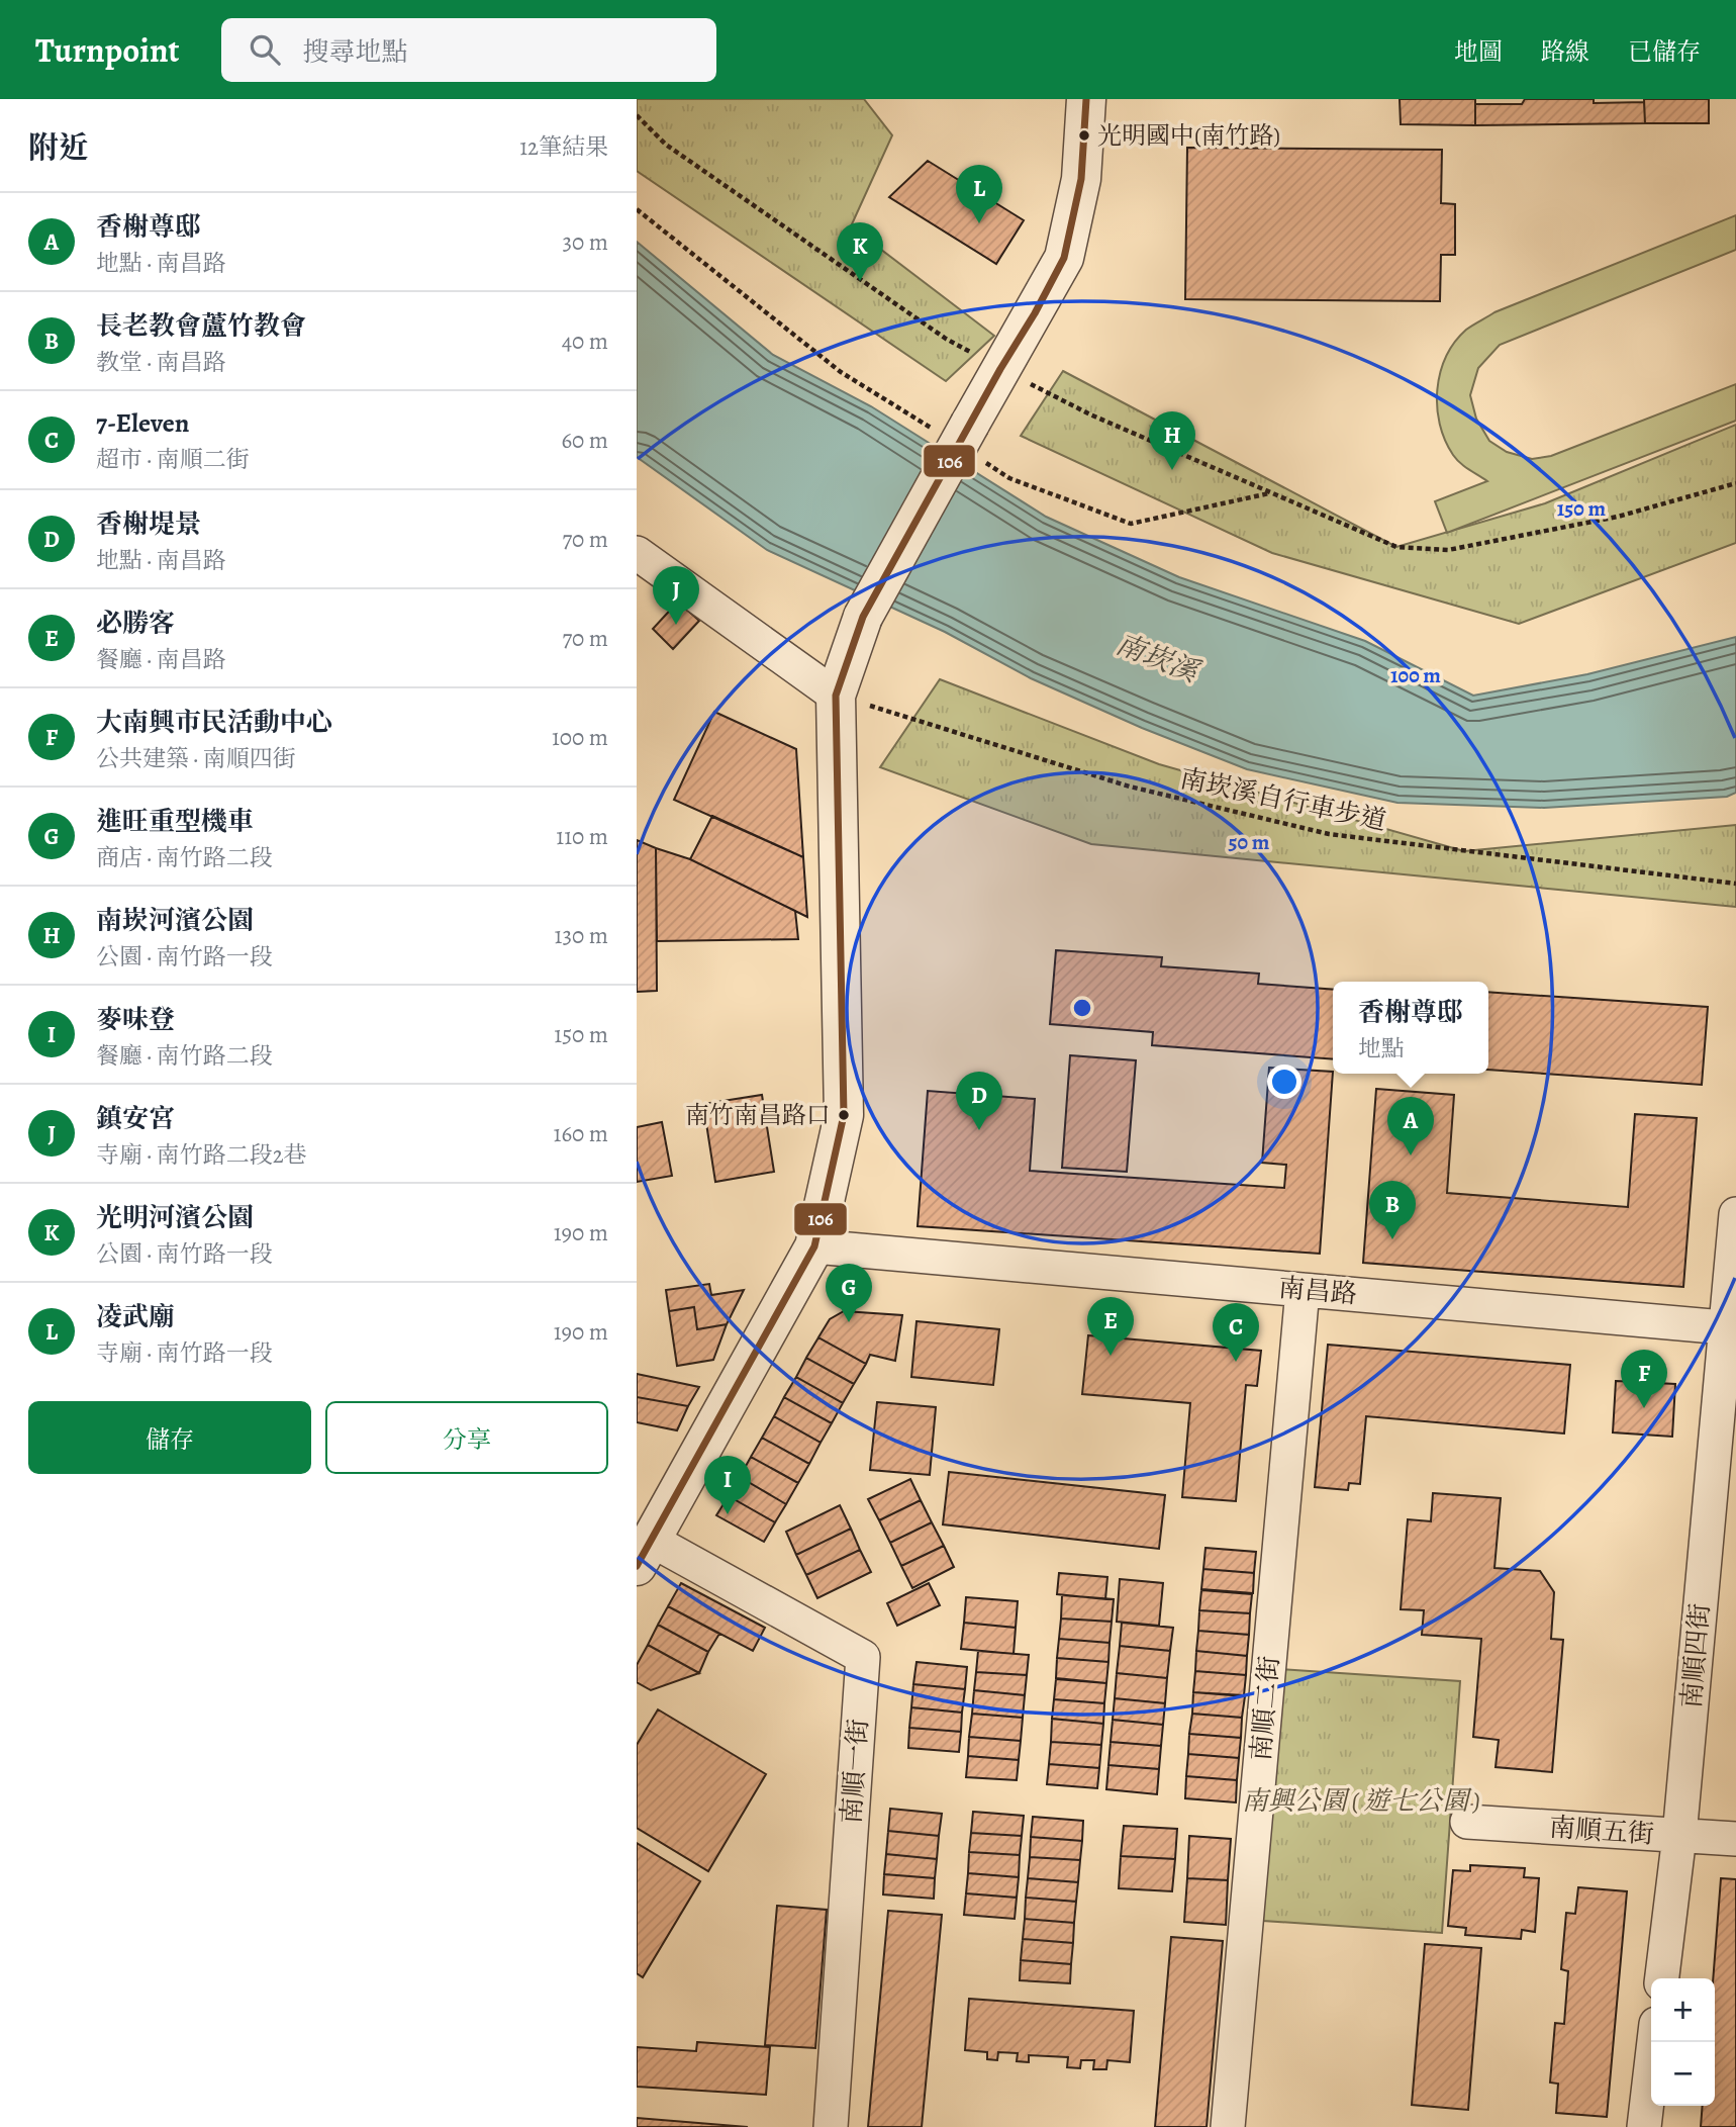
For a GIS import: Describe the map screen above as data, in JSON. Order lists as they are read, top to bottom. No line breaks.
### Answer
{"streets":{"street":["南昌路","南順四街","南順二街","南順一街","南順五街"],"path":["南崁溪自行車步道"]},"crossings":[["南昌路","南順四街"],["南昌路","南順二街"],["南順四街","南順五街"]],"water":["南崁溪"],"parks":["南興公園 ( 遊七公園 )"],"places":["光明國中(南竹路)","南竹南昌路口"],"lines":["transit line 106"],"page":{"header":"Turnpoint","search":"搜尋地點","nav":["地圖","路線","已儲存"],"heading":["附近","12筆結果"],"pins":["L","K","H","J","D","A","B","G","E","C","F","I"],"list":[{"mark":"A","name":"香榭尊邸","note":"地點 · 南昌路","value":"30 m"},{"mark":"B","name":"長老教會蘆竹教會","note":"教堂 · 南昌路","value":"40 m"},{"mark":"C","name":"7-Eleven","note":"超市 · 南順二街","value":"60 m"},{"mark":"D","name":"香榭堤景","note":"地點 · 南昌路","value":"70 m"},{"mark":"E","name":"必勝客","note":"餐廳 · 南昌路","value":"70 m"},{"mark":"F","name":"大南興市民活動中心","note":"公共建築 · 南順四街","value":"100 m"},{"mark":"G","name":"進旺重型機車","note":"商店 · 南竹路二段","value":"110 m"},{"mark":"H","name":"南崁河濱公園","note":"公園 · 南竹路一段","value":"130 m"},{"mark":"I","name":"麥味登","note":"餐廳 · 南竹路二段","value":"150 m"},{"mark":"J","name":"鎮安宮","note":"寺廟 · 南竹路二段2巷","value":"160 m"},{"mark":"K","name":"光明河濱公園","note":"公園 · 南竹路一段","value":"190 m"},{"mark":"L","name":"凌武廟","note":"寺廟 · 南竹路一段","value":"190 m"}],"popup":["香榭尊邸","地點"],"buttons":["儲存","分享"],"map_buttons":["+","−"]},"rings":["150 m","100 m","50 m"]}
